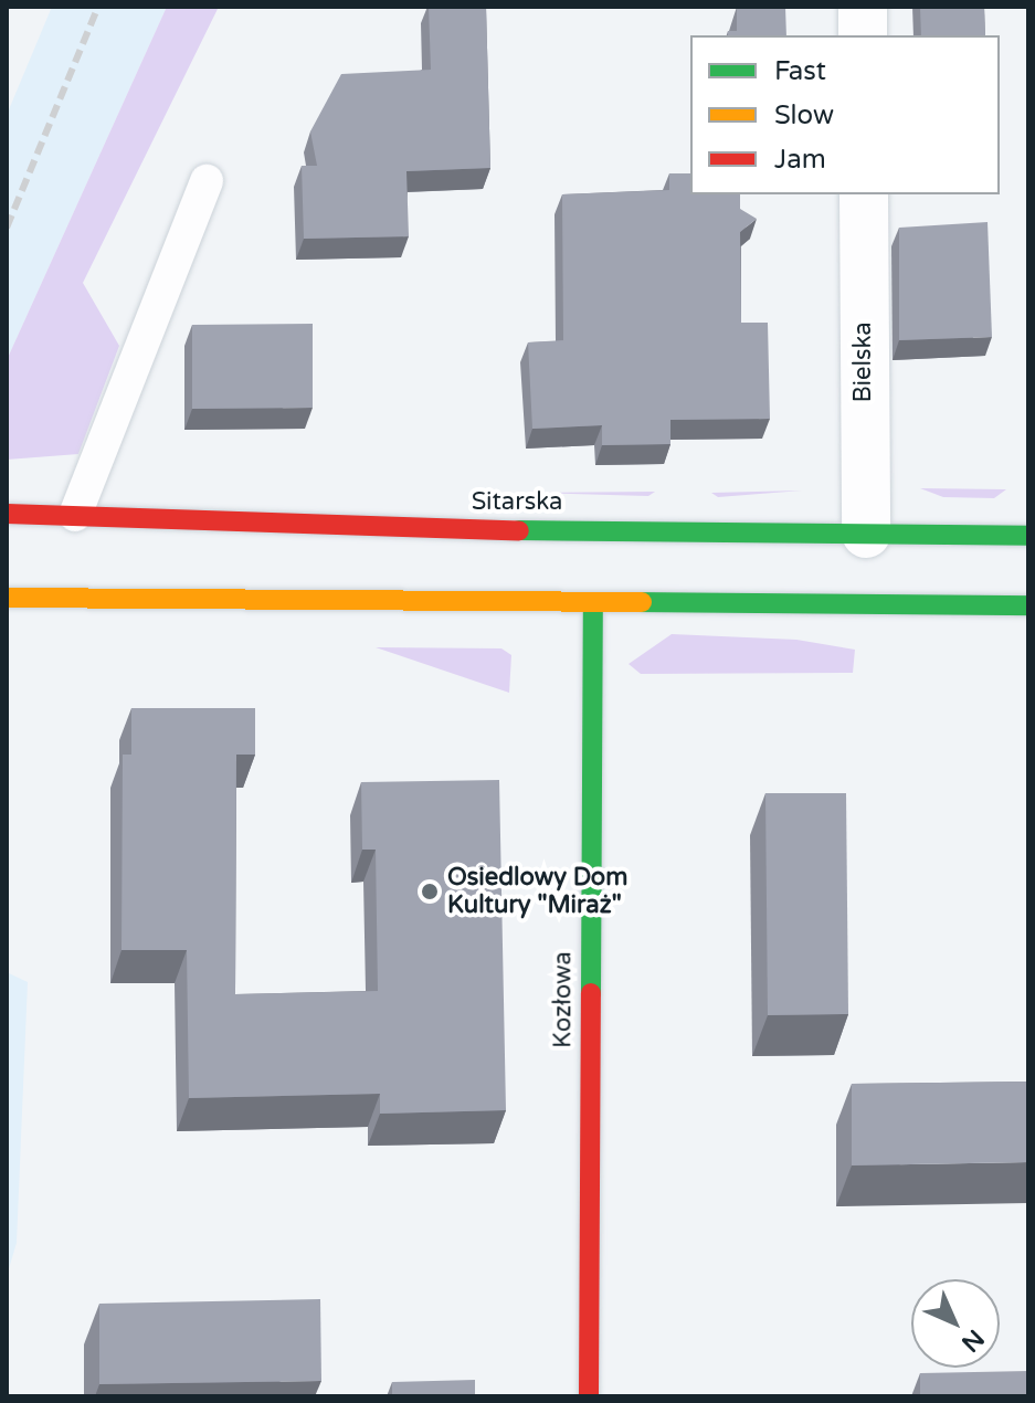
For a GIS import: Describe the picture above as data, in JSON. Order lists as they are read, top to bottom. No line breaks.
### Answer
{"streets":{"street":["Bielska","Sitarska","Kozłowa"]},"crossings":[["Bielska","Sitarska"]],"places":["Osiedlowy Dom Kultury \"Miraż\""],"legend":["Fast","Slow","Jam"],"north":"bottom right"}
